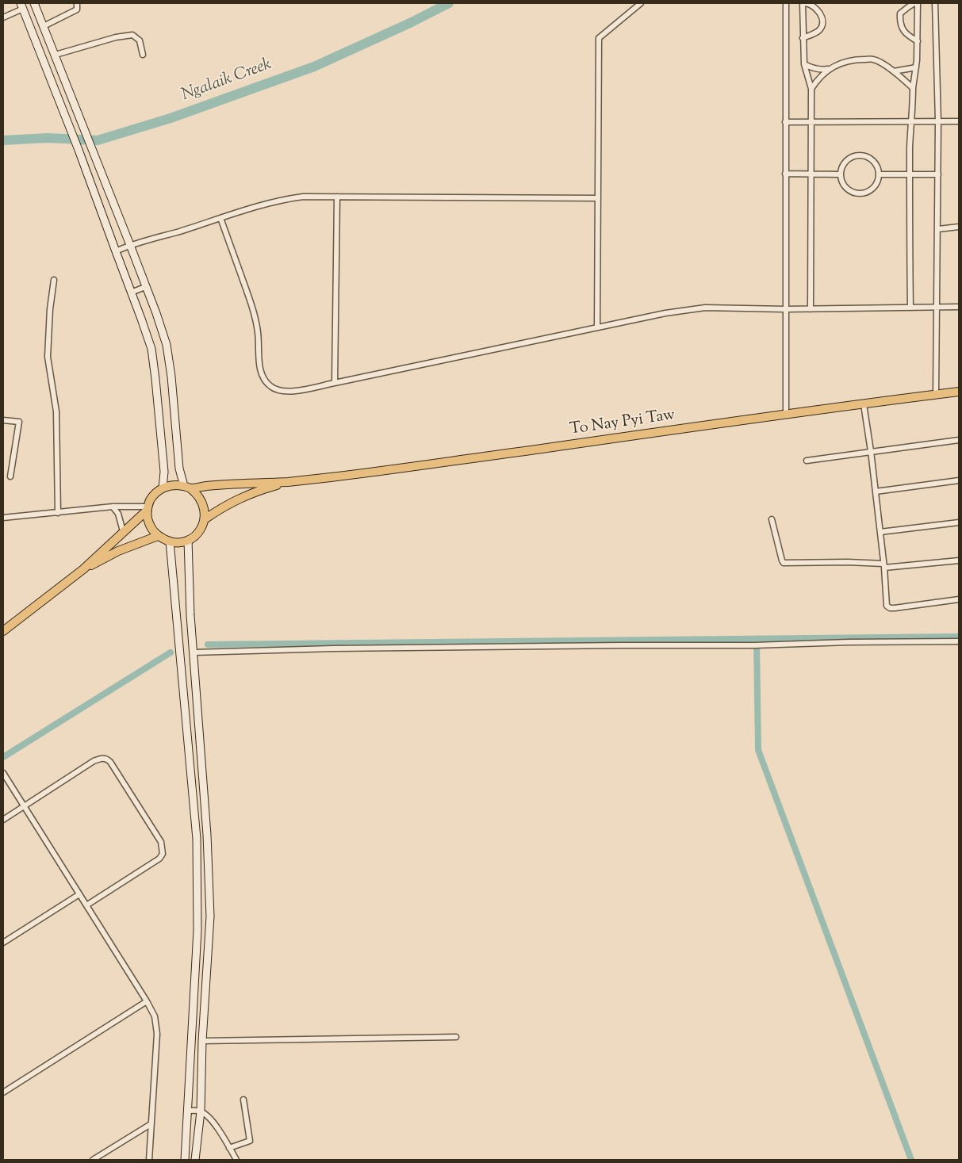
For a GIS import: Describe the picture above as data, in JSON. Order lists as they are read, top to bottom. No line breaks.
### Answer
{"streets":{"main road":["To Nay Pyi Taw"]},"water":["Ngalaik Creek"]}
